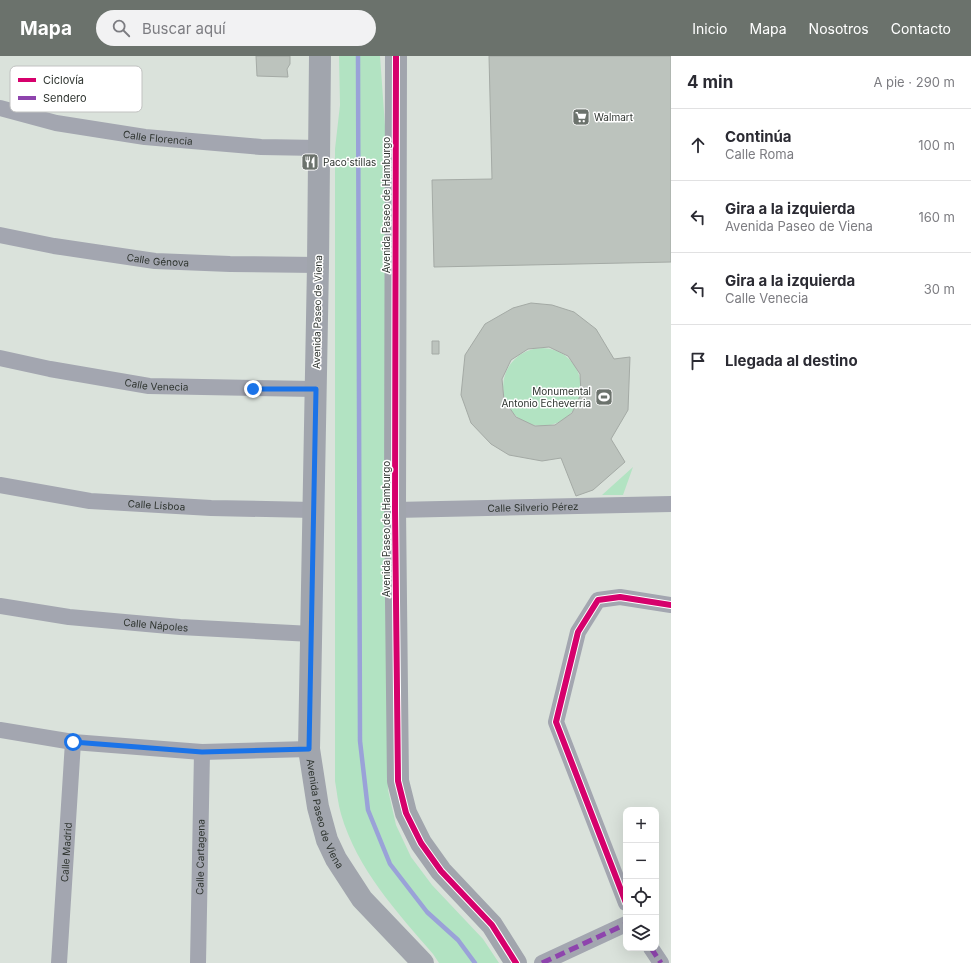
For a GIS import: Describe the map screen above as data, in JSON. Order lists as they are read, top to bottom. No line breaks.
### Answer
{"streets":{"street":["Calle Florencia","Avenida Paseo de Hamburgo","Calle Génova","Avenida Paseo de Viena","Calle Venecia","Calle Lisboa","Calle Silverio Pérez","Calle Nápoles","Calle Madrid","Calle Cartagena"]},"crossings":[["Calle Florencia","Avenida Paseo de Viena"],["Avenida Paseo de Hamburgo","Calle Silverio Pérez"],["Calle Génova","Avenida Paseo de Viena"],["Avenida Paseo de Viena","Calle Venecia"],["Avenida Paseo de Viena","Calle Lisboa"],["Avenida Paseo de Viena","Calle Nápoles"]],"places":{"supermarket":["Walmart"],"restaurant":["Paco'stillas"],"sports":["Monumental Antonio Echeverria"]},"legend":["Ciclovía","Sendero"],"page":{"header":"Mapa","search":"Buscar aquí","nav":["Inicio","Mapa","Nosotros","Contacto"],"heading":["4 min","A pie · 290 m"],"list":[["Continúa","Calle Roma","100 m"],["Gira a la izquierda","Avenida Paseo de Viena","160 m"],["Gira a la izquierda","Calle Venecia","30 m"],"Llegada al destino"],"map_buttons":["+","−"]}}
